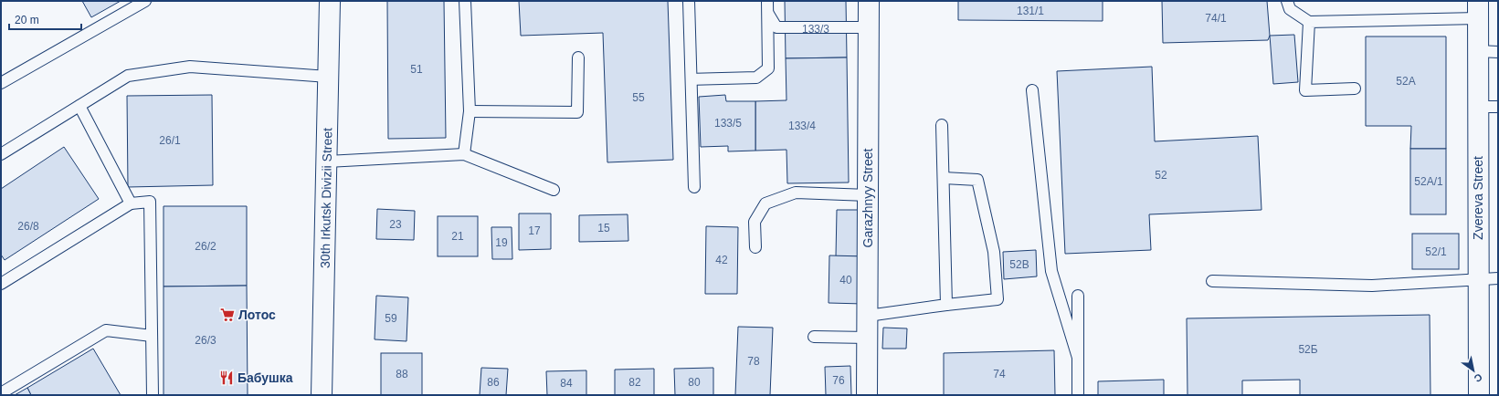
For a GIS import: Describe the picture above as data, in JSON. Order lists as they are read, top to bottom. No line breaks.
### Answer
{"streets":{"street":["30th Irkutsk Divizii Street","Garazhnyy Street","Zvereva Street"]},"places":{"supermarket":["Лотос"],"restaurant":["Бабушка"]},"house_numbers":["131/1","74/1","133/3","51","52А","55","133/5","133/4","26/1","52","52А/1","23","26/8","15","17","21","19","26/2","52/1","42","52В","40","59","26/3","52Б","78","88","74","76","86","82","80","84"],"scale_bar":"20 m","north":"bottom right"}
